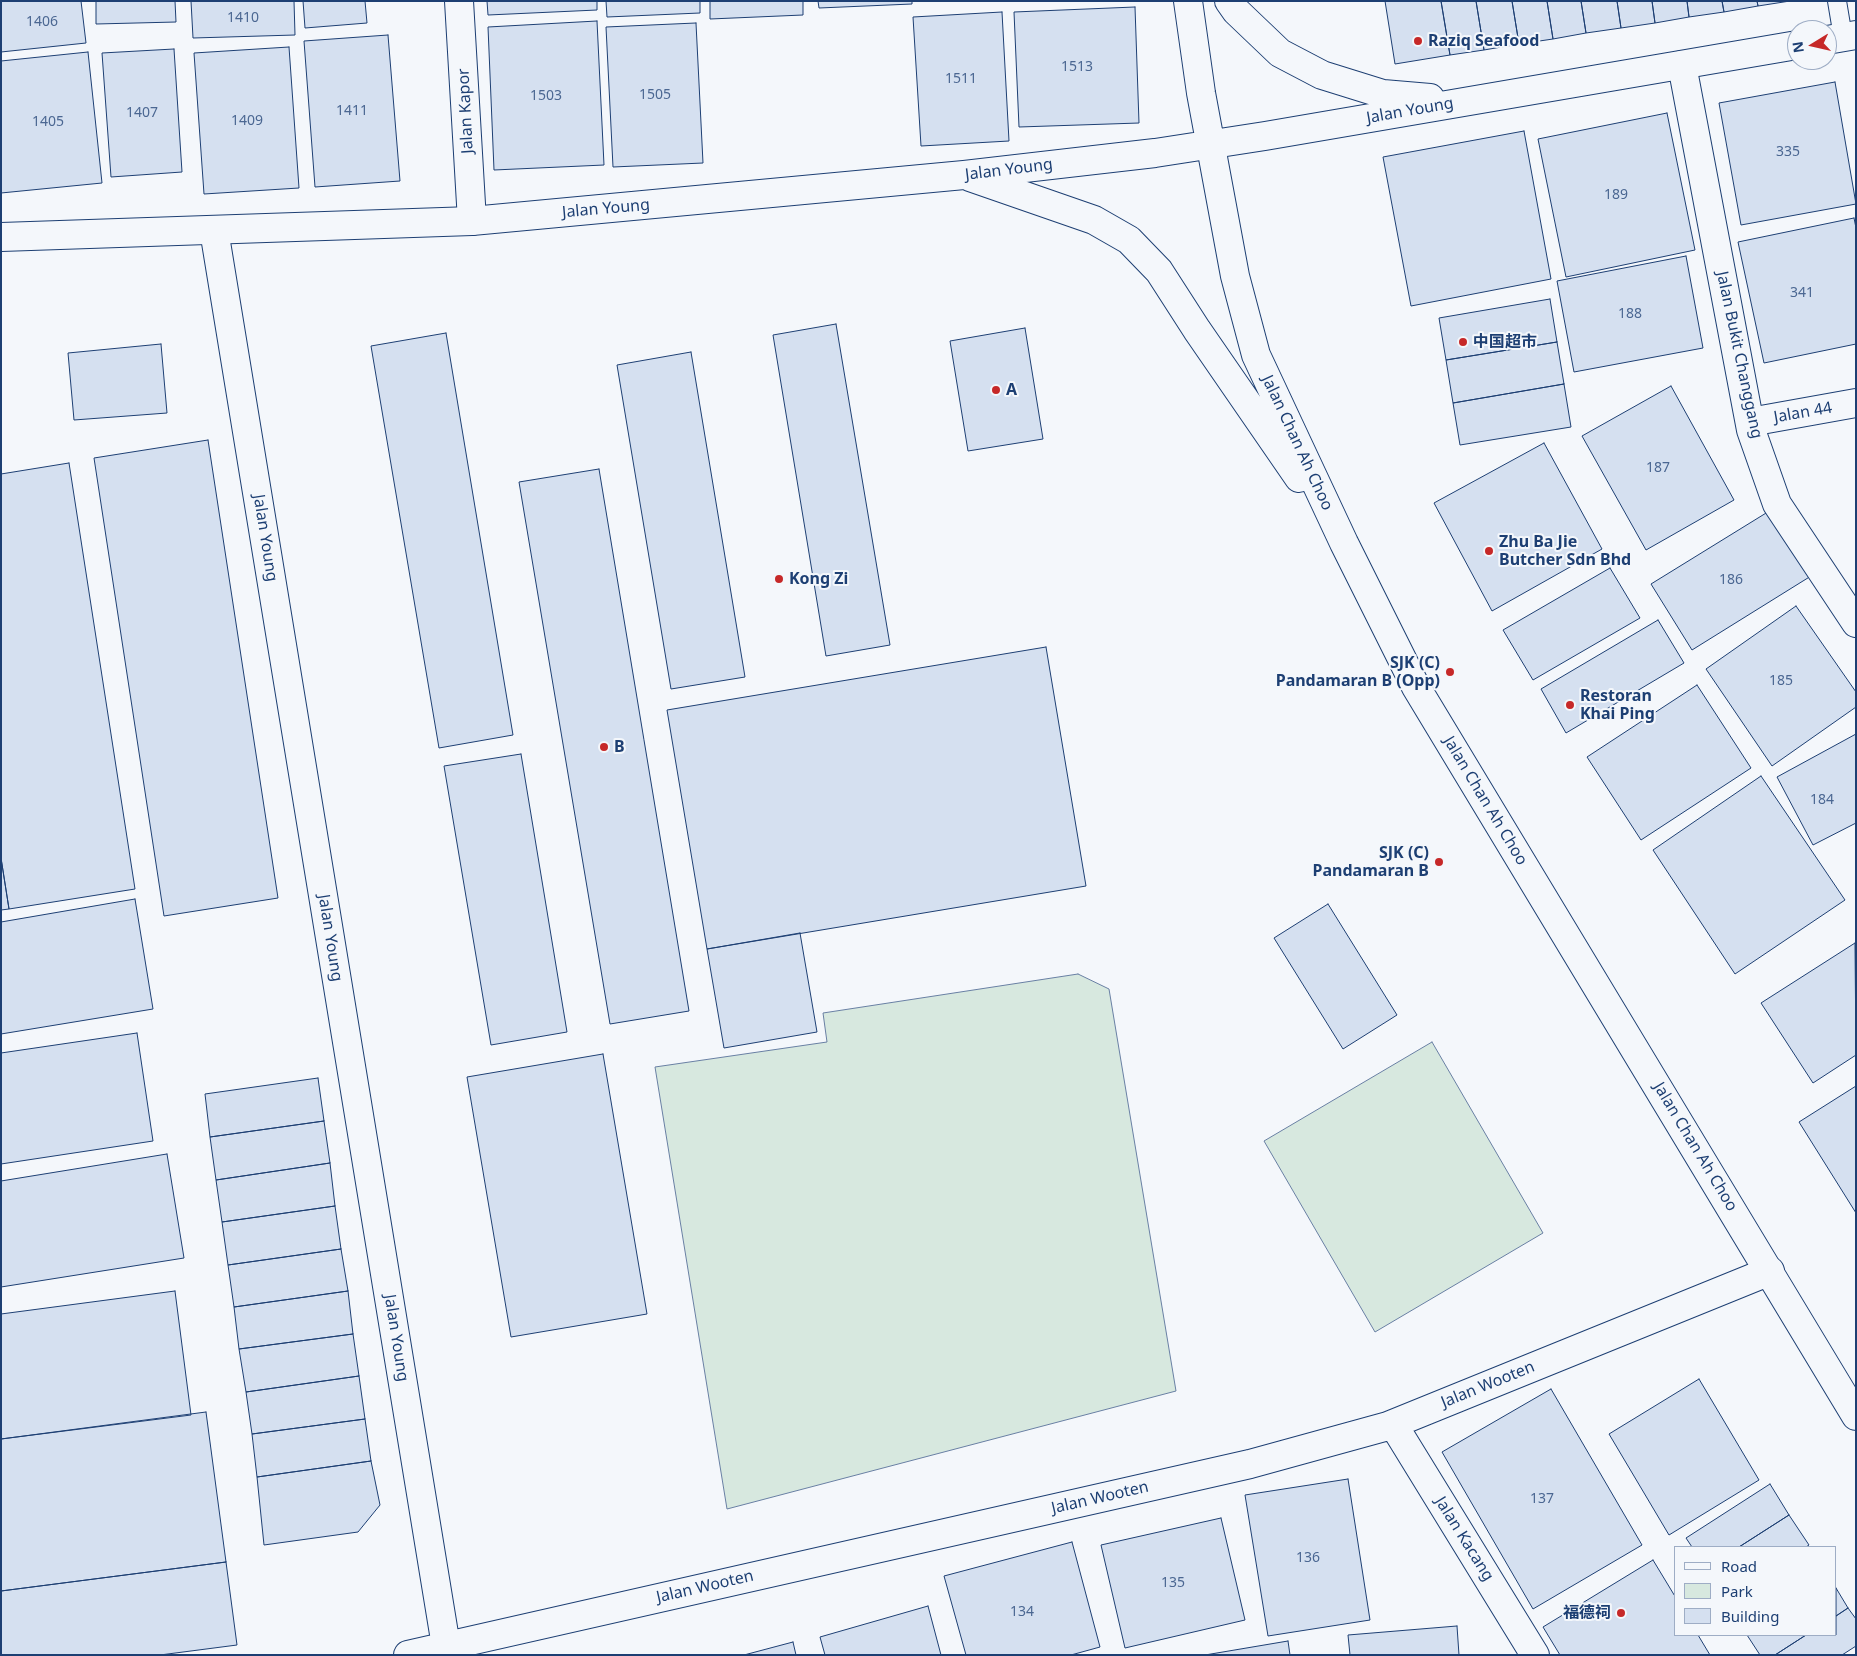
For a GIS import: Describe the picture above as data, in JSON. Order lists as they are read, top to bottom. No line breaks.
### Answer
{"streets":{"street":["Jalan Kapor","Jalan Young","Jalan Bukit Changgang","Jalan 44","Jalan Chan Ah Choo","Jalan Wooten","Jalan Kacang"]},"crossings":[["Jalan Kapor","Jalan Young"],["Jalan Young","Jalan Bukit Changgang"],["Jalan Young","Jalan Chan Ah Choo"],["Jalan Young","Jalan Wooten"],["Jalan Bukit Changgang","Jalan 44"],["Jalan Chan Ah Choo","Jalan Wooten"],["Jalan Wooten","Jalan Kacang"]],"places":["Raziq Seafood","中国超市","A","Zhu Ba Jie Butcher Sdn Bhd","Kong Zi","SJK (C) Pandamaran B (Opp)","Restoran Khai Ping","B","SJK (C) Pandamaran B","福德祠"],"house_numbers":["1410","1406","1513","1511","1505","1503","1411","1407","1409","1405","335","189","341","188","187","186","185","184","137","136","135","134"],"legend":["Road","Park","Building"],"north":"left"}
